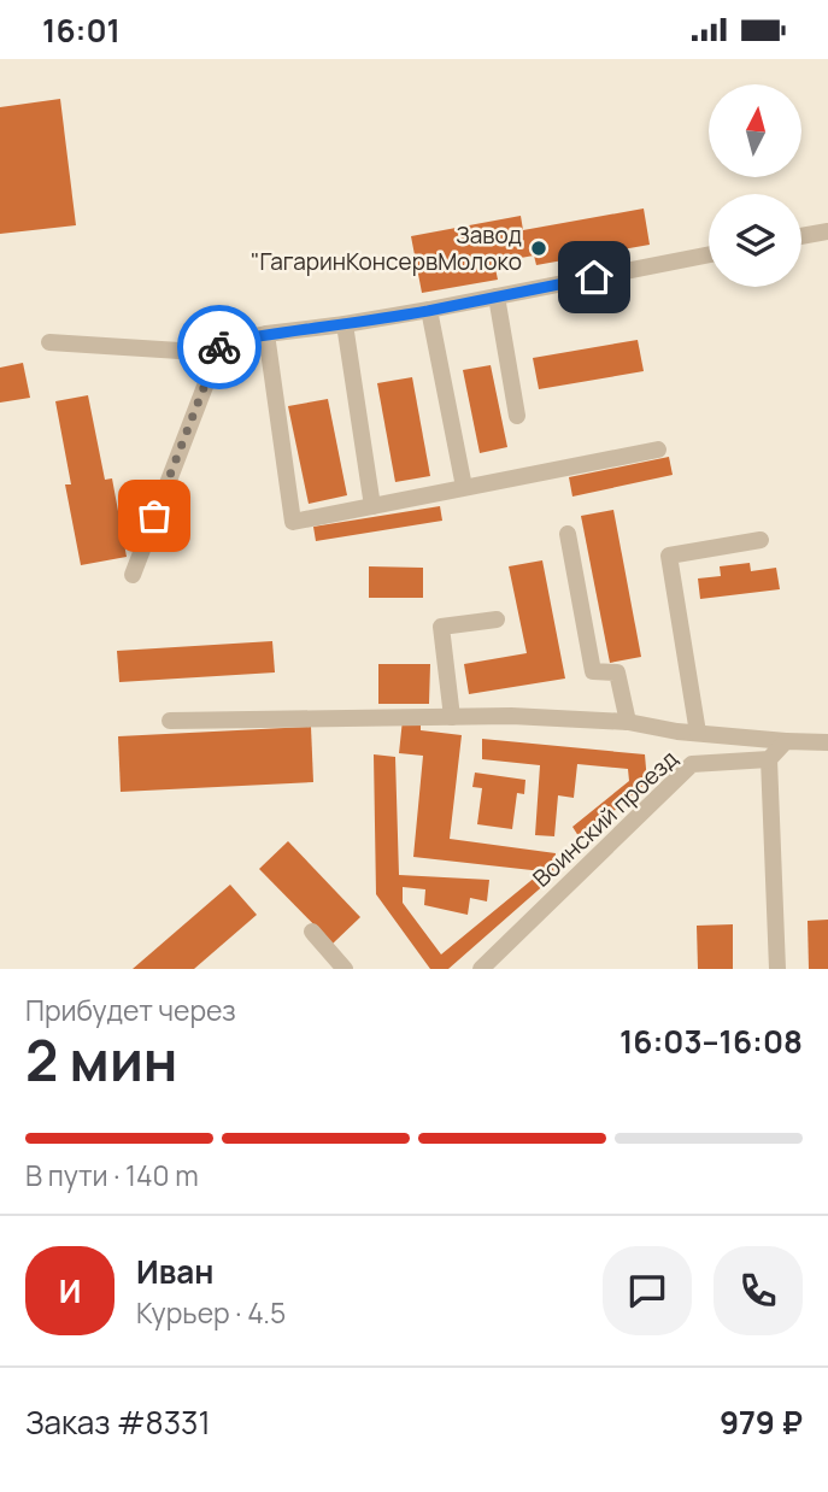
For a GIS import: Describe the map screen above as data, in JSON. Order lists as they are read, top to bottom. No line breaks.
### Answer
{"streets":{"street":["Воинский проезд"]},"places":["Завод \"ГагаринКонсервМолоко"],"north":"top","page":{"status":"16:01","heading":["2 мин","Прибудет через","16:03–16:08"],"panel":["Иван","Курьер · 4.5","Заказ #8331","979 ₽"],"bar":"В пути · 140 m","round":"И"}}
